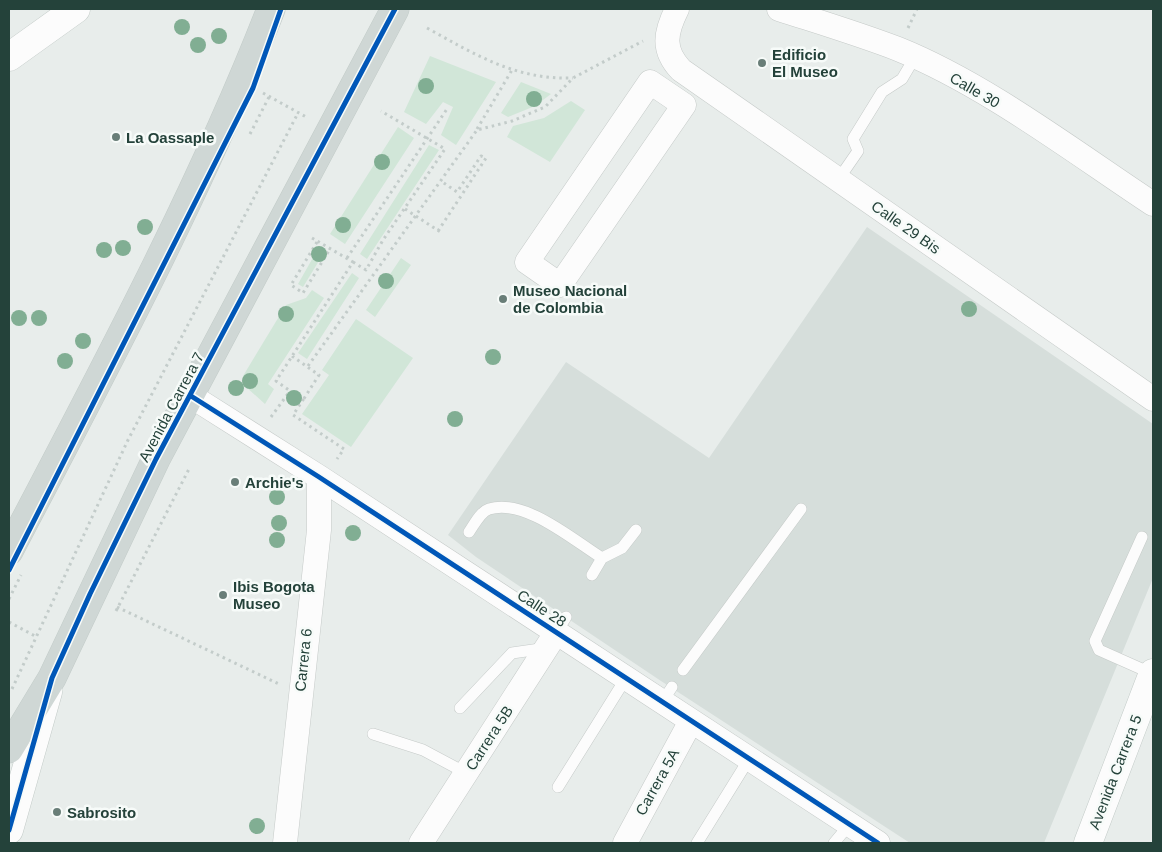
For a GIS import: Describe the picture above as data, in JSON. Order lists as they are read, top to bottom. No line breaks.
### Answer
{"streets":{"main road":["Avenida Carrera 7","Avenida Carrera 5"],"street":["Calle 30","Calle 29 Bis","Calle 28","Carrera 6","Carrera 5B","Carrera 5A"]},"crossings":[["Avenida Carrera 7","Calle 28"],["Calle 28","Carrera 6"],["Calle 28","Carrera 5B"],["Calle 28","Carrera 5A"]],"places":["Edificio El Museo","La Oassaple","Museo Nacional de Colombia","Archie's","Ibis Bogota Museo","Sabrosito"]}
